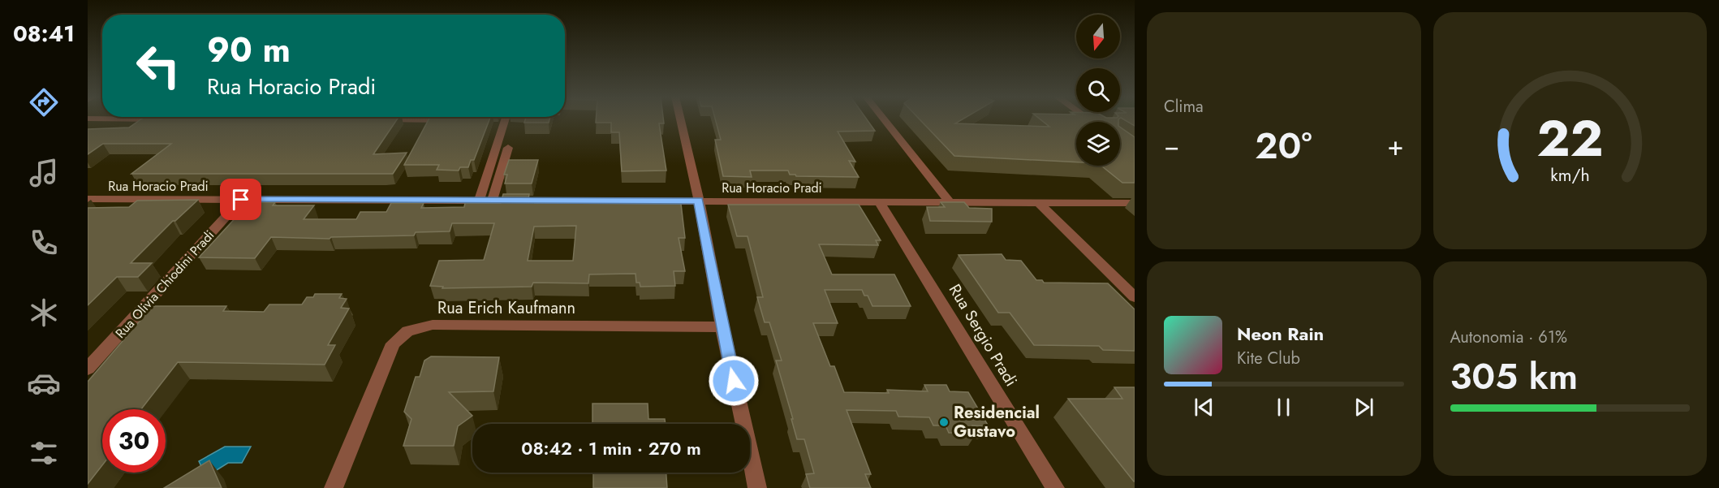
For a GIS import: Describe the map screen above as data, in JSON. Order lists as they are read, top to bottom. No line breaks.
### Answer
{"streets":{"street":["Rua Horacio Pradi","Rua Olivia Chiodini Pradi","Rua Erich Kaufmann","Rua Sergio Pradi"]},"crossings":[["Rua Horacio Pradi","Rua Olivia Chiodini Pradi"],["Rua Horacio Pradi","Rua Sergio Pradi"]],"places":["Residencial Gustavo"],"north":"bottom","page":{"tabs":"08:41","tile":["Clima",["Autonomia · 61%","305 km"]],"turn":["90 m","Rua Horacio Pradi"],"heat":["−","20°","+"],"song":["Neon Rain","Kite Club"],"limit":"30","trip":"08:42 · 1 min · 270 m","gauge":["22","km/h"]}}
